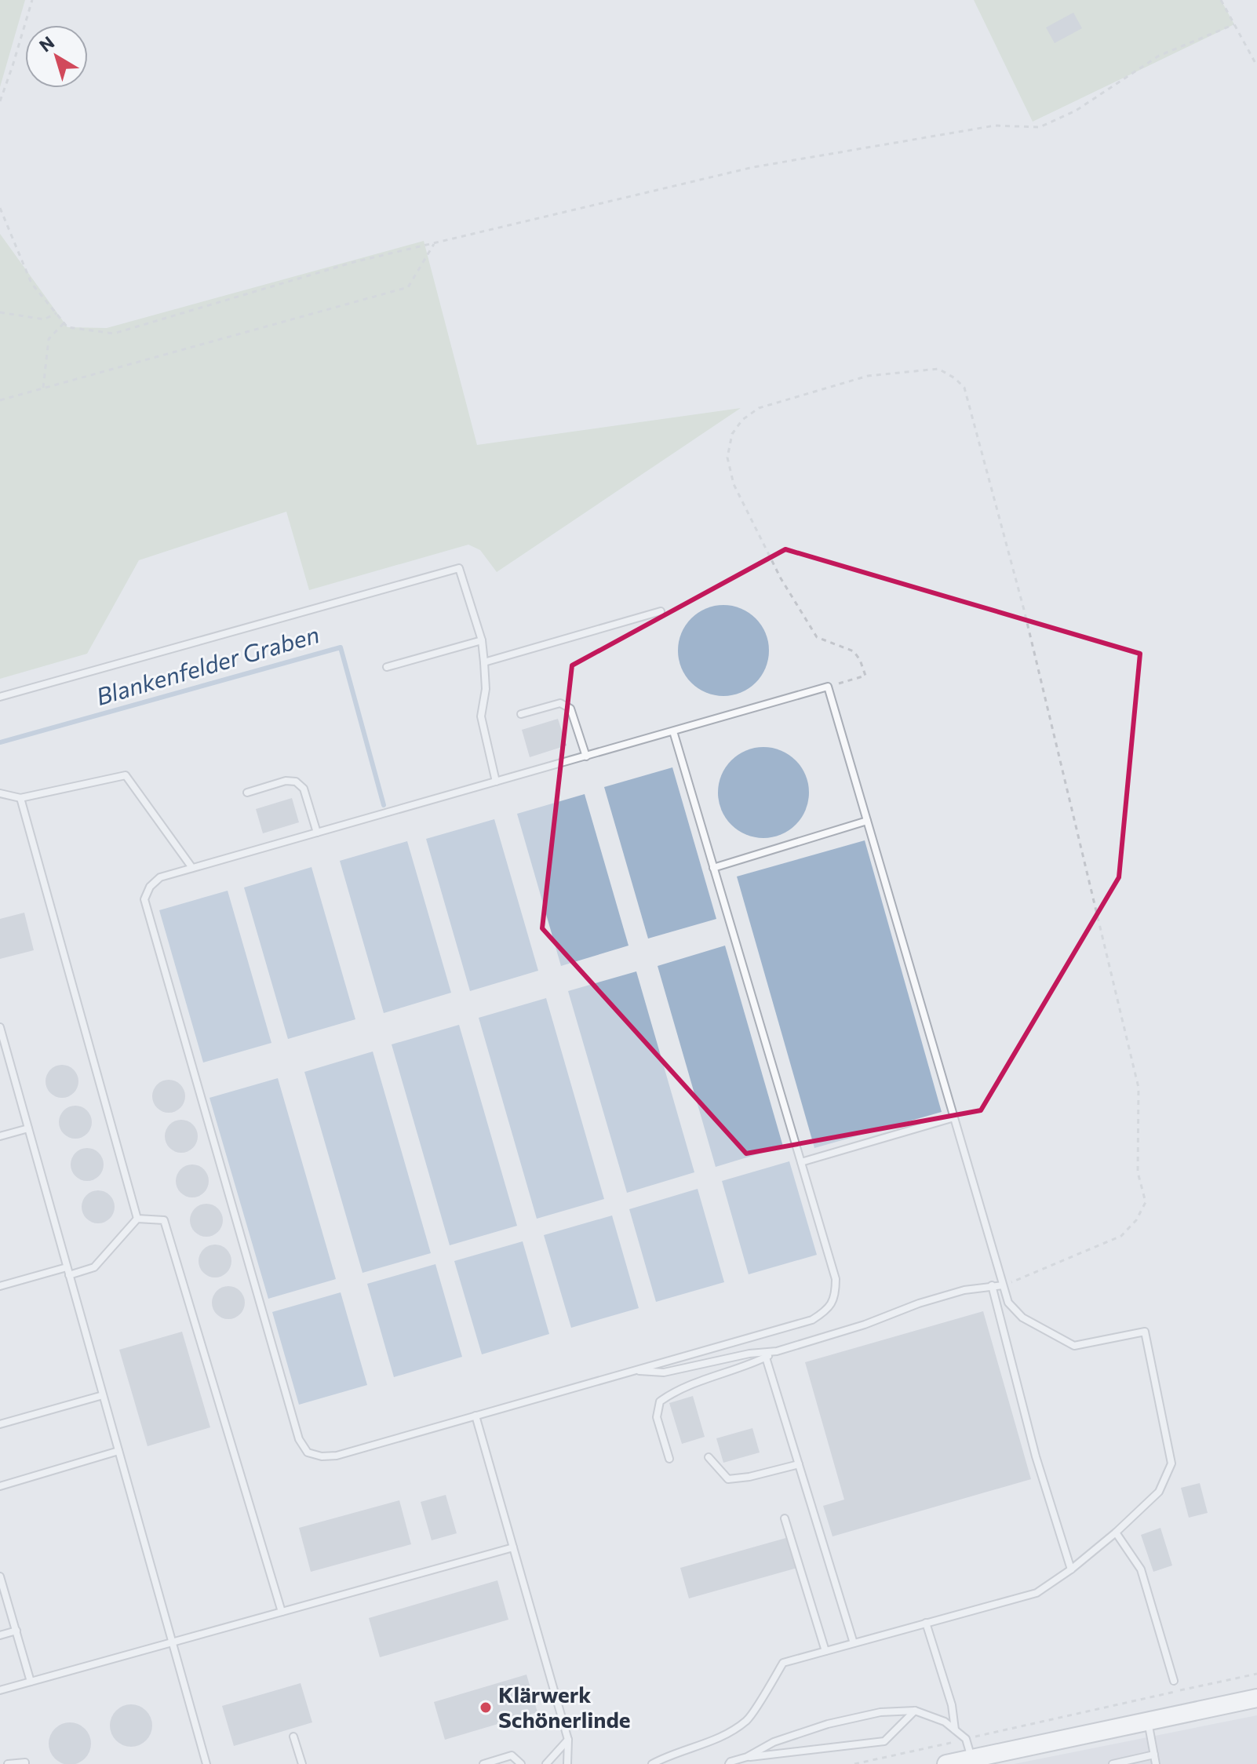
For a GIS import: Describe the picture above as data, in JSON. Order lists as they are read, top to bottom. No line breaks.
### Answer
{"water":["Blankenfelder Graben"],"places":["Klärwerk Schönerlinde"],"north":"top left"}
